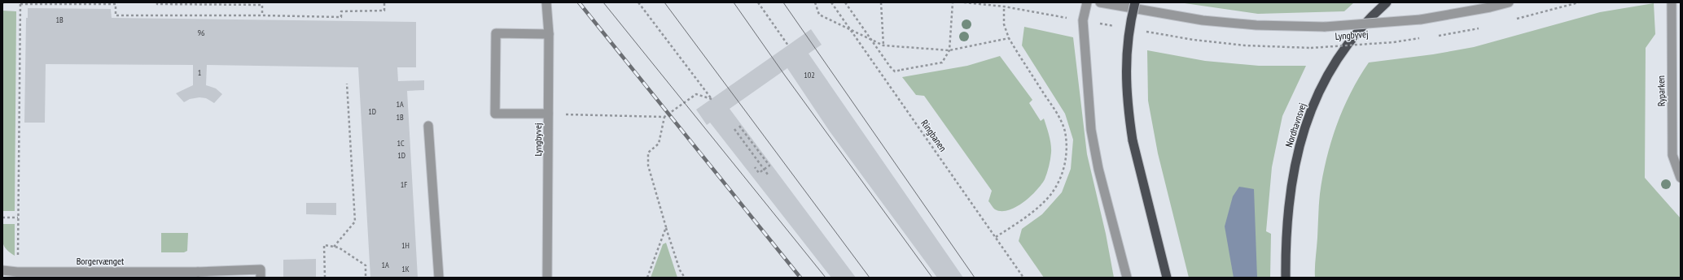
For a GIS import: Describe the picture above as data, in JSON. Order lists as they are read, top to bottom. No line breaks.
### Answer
{"streets":{"highway":["Nordhavnsvej"],"street":["Lyngbyvej","Ryparken","Borgervænget"],"path":["Ringbanen"]},"house_numbers":["1B","96","1","102","1A","1D","1B","1C","1D","1F","1H","1A","1K"]}
